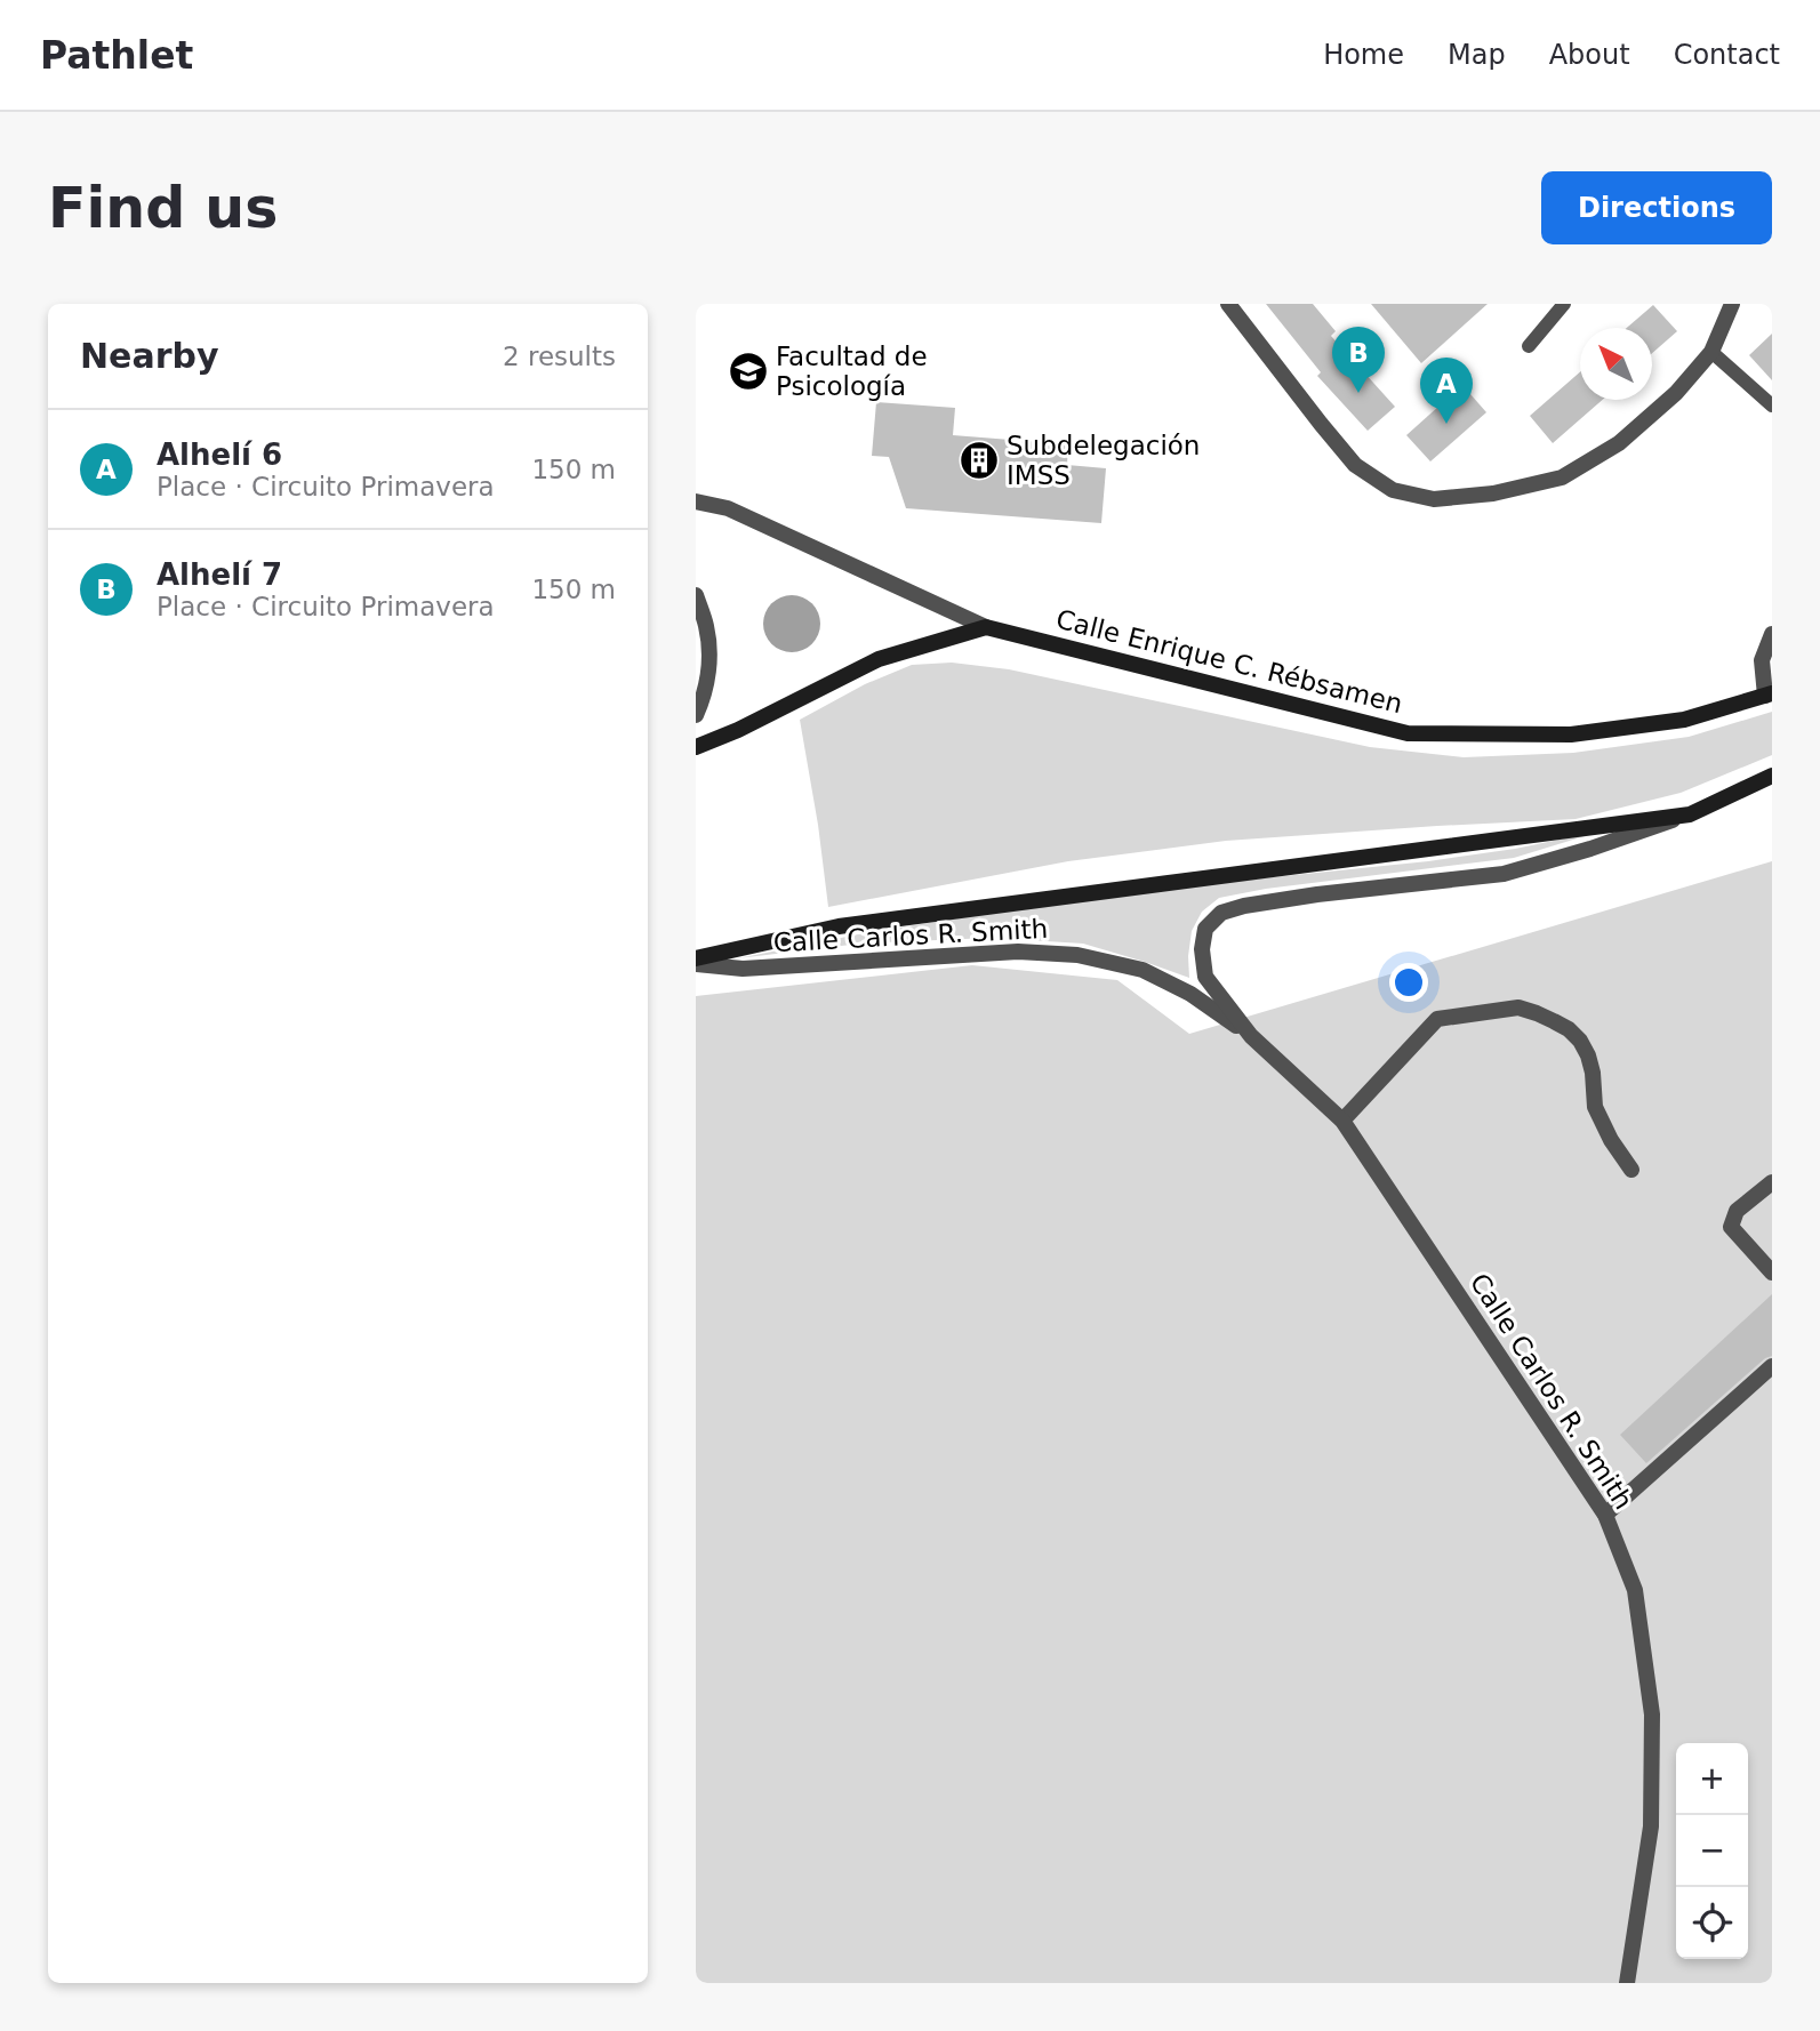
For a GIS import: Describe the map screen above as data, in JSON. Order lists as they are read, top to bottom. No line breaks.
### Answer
{"streets":{"main road":["Calle Enrique C. Rébsamen"],"street":["Calle Carlos R. Smith"]},"places":{"school or university":["Facultad de Psicología"],"building":["Subdelegación IMSS"]},"north":"top left","page":{"header":"Pathlet","nav":["Home","Map","About","Contact"],"buttons":"Directions","title":"Find us","heading":["Nearby","2 results"],"pins":["B","A"],"list":[{"mark":"A","name":"Alhelí 6","note":"Place · Circuito Primavera","value":"150 m"},{"mark":"B","name":"Alhelí 7","note":"Place · Circuito Primavera","value":"150 m"}],"map_buttons":["+","−"]}}
